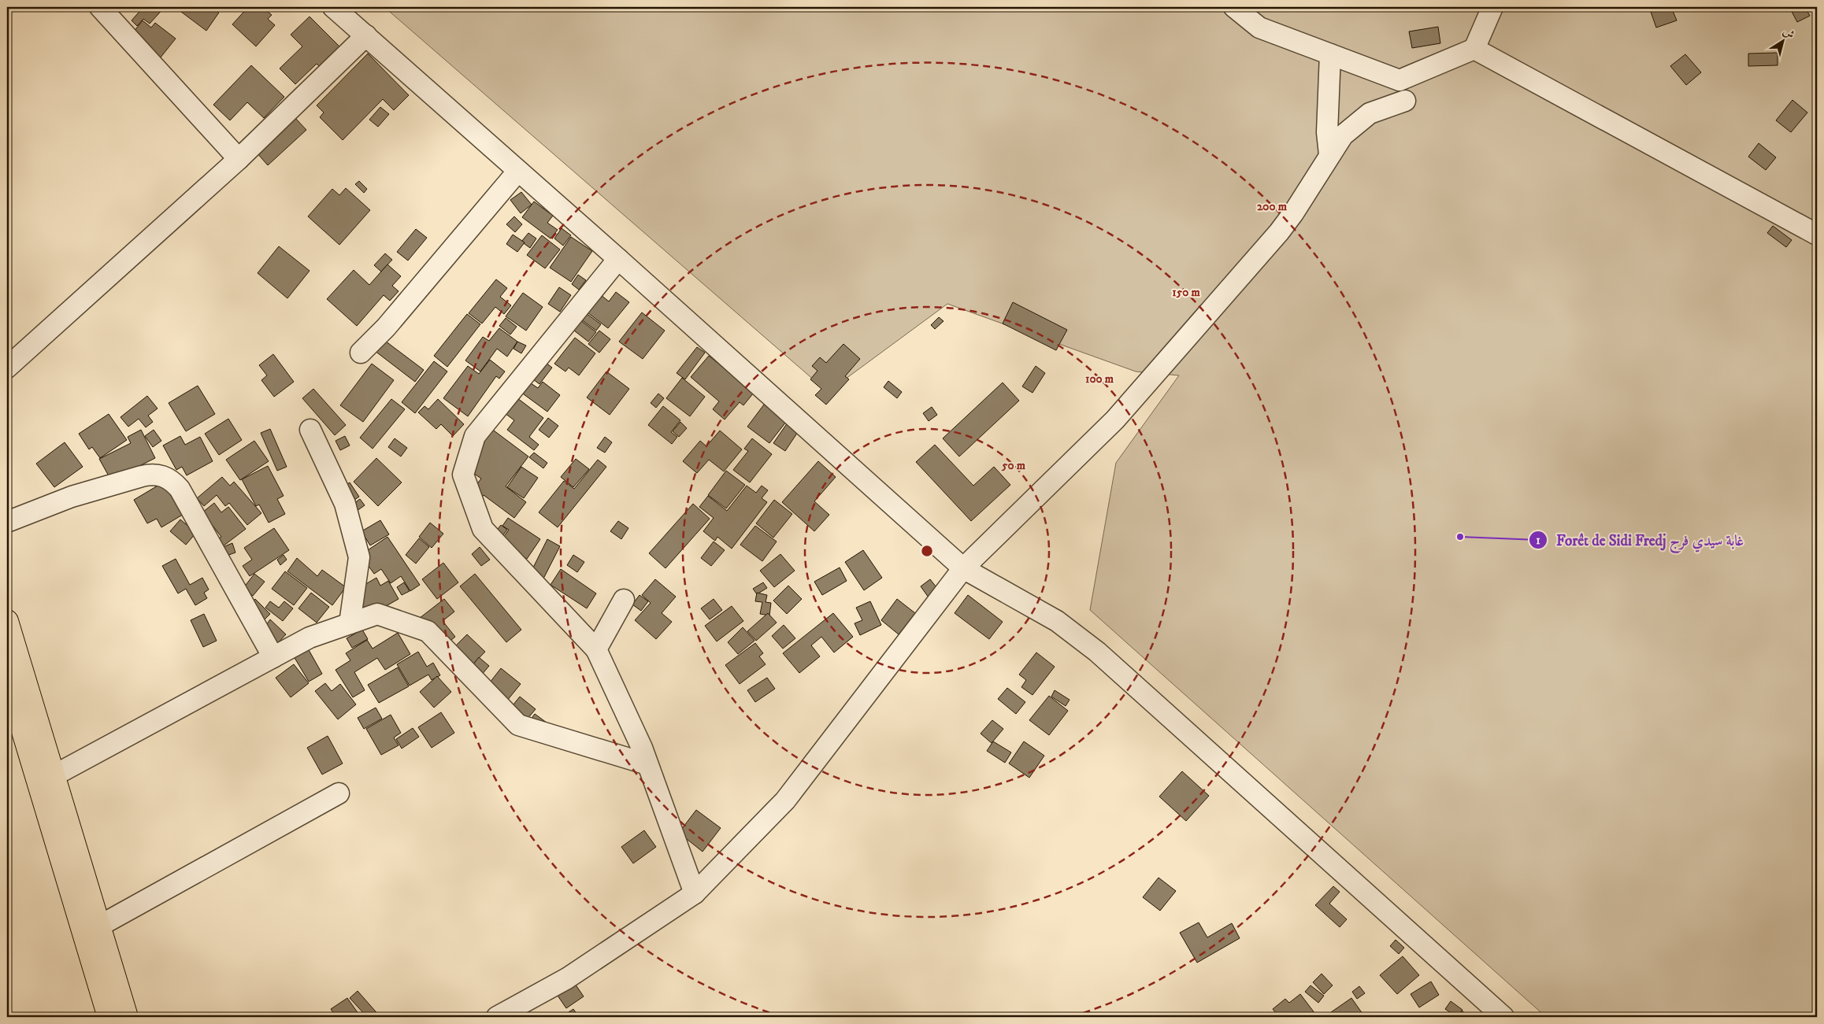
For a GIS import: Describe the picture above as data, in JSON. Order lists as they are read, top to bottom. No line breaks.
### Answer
{"places":["Forêt de Sidi Fredj غابة سيدي فرج"],"north":"top right","rings":["200 m","150 m","100 m","50 m"]}
